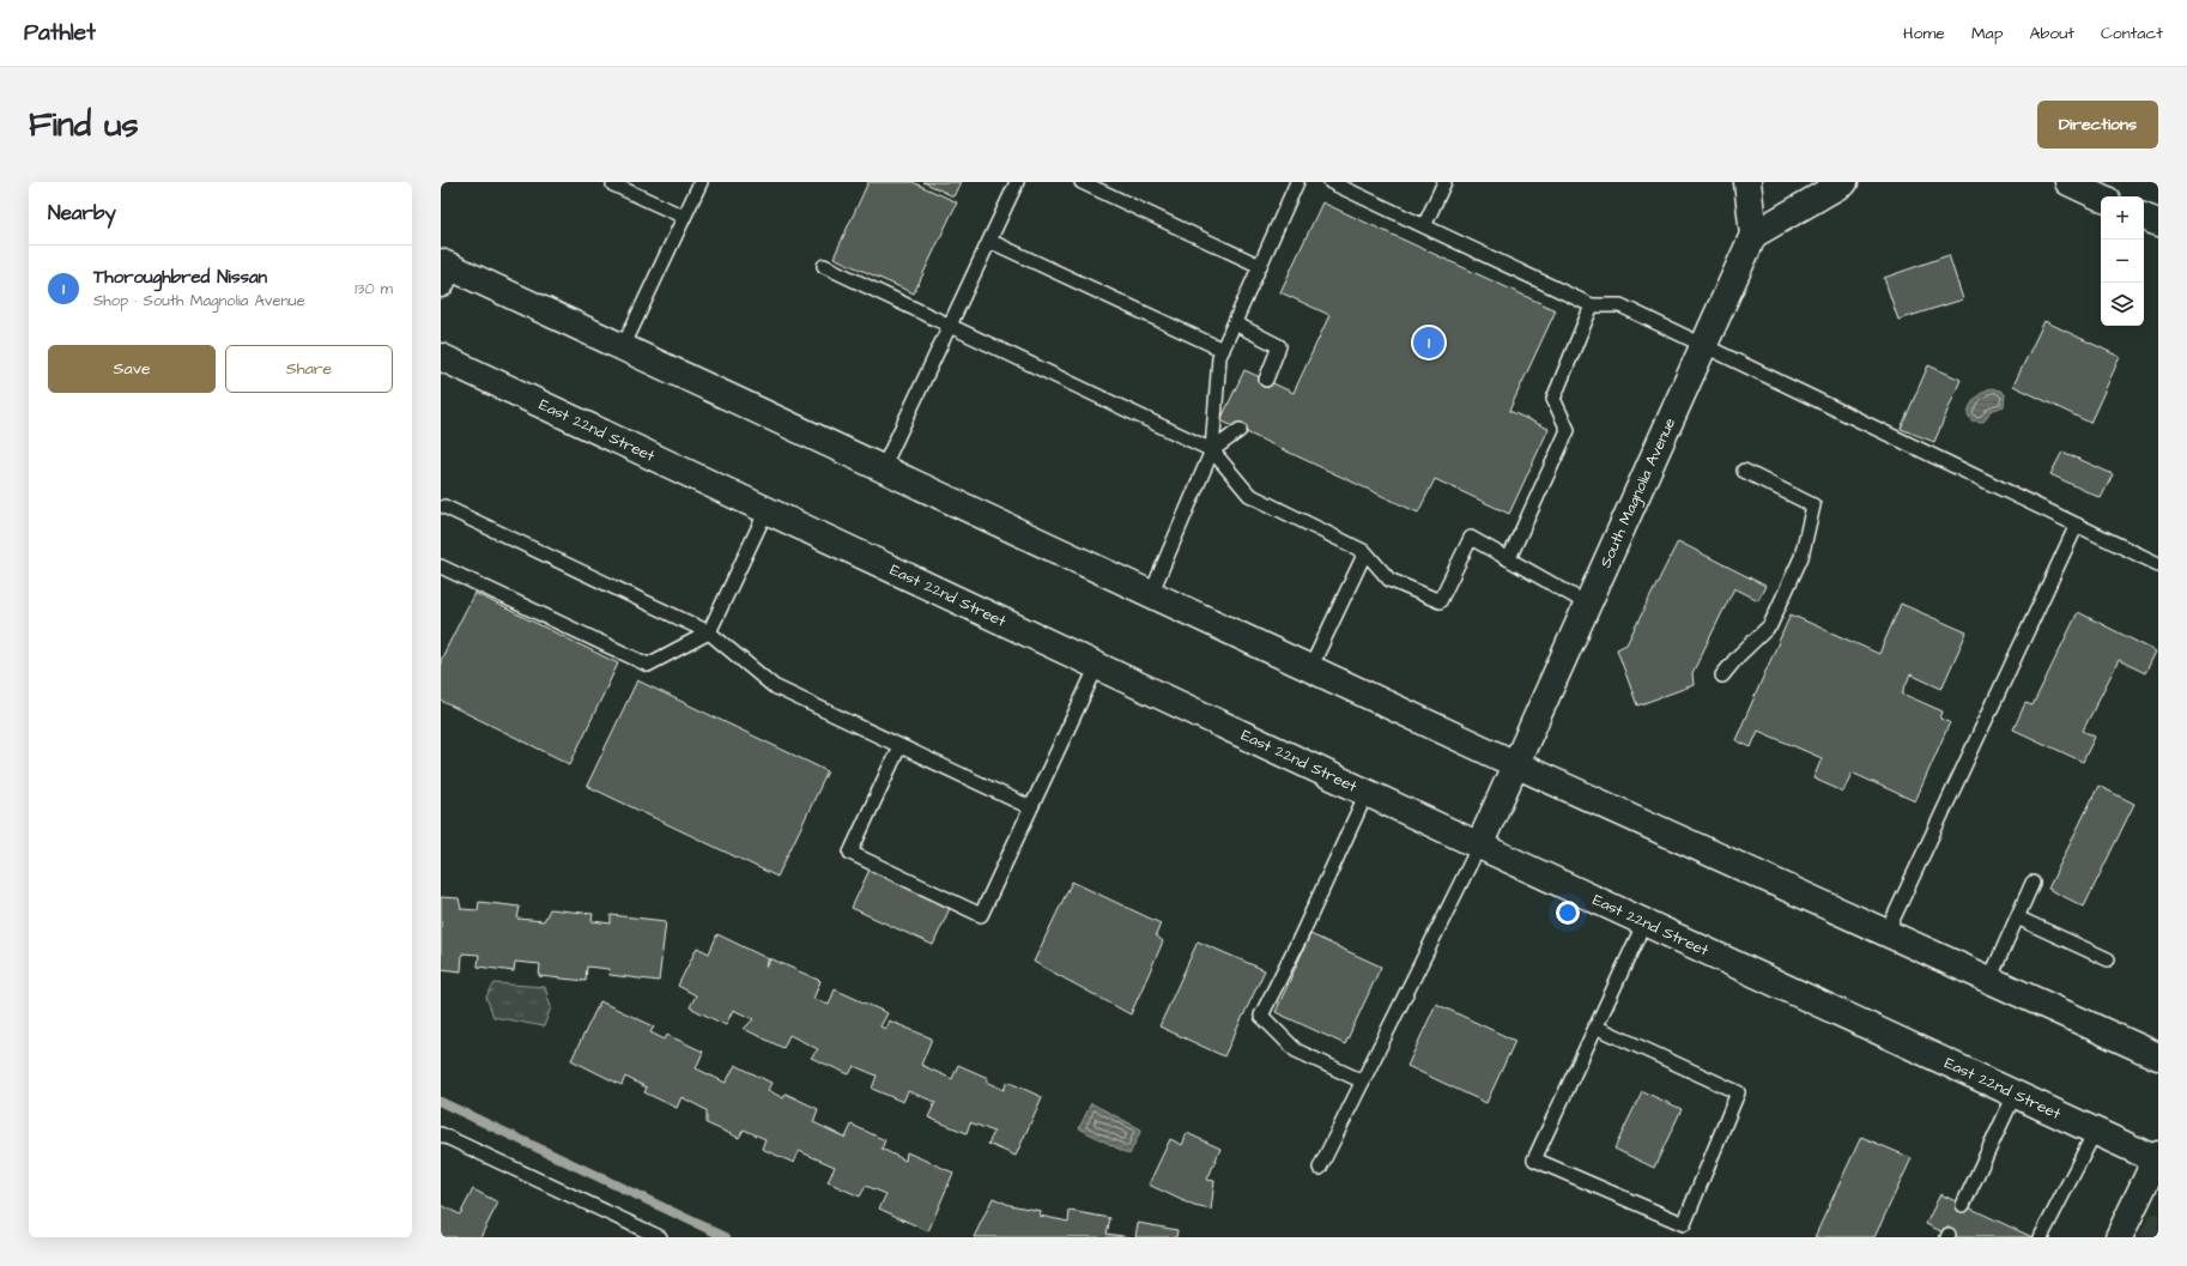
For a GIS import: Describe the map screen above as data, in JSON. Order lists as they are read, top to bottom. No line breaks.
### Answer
{"streets":{"main road":["East 22nd Street","South Magnolia Avenue"]},"crossings":[["East 22nd Street","South Magnolia Avenue"]],"page":{"header":"Pathlet","nav":["Home","Map","About","Contact"],"buttons":["Directions",["Save","Share"]],"title":"Find us","heading":"Nearby","map_buttons":["+","−"],"list":[{"mark":"1","name":"Thoroughbred Nissan","note":"Shop · South Magnolia Avenue","value":"130 m"}],"pins":"1"}}
